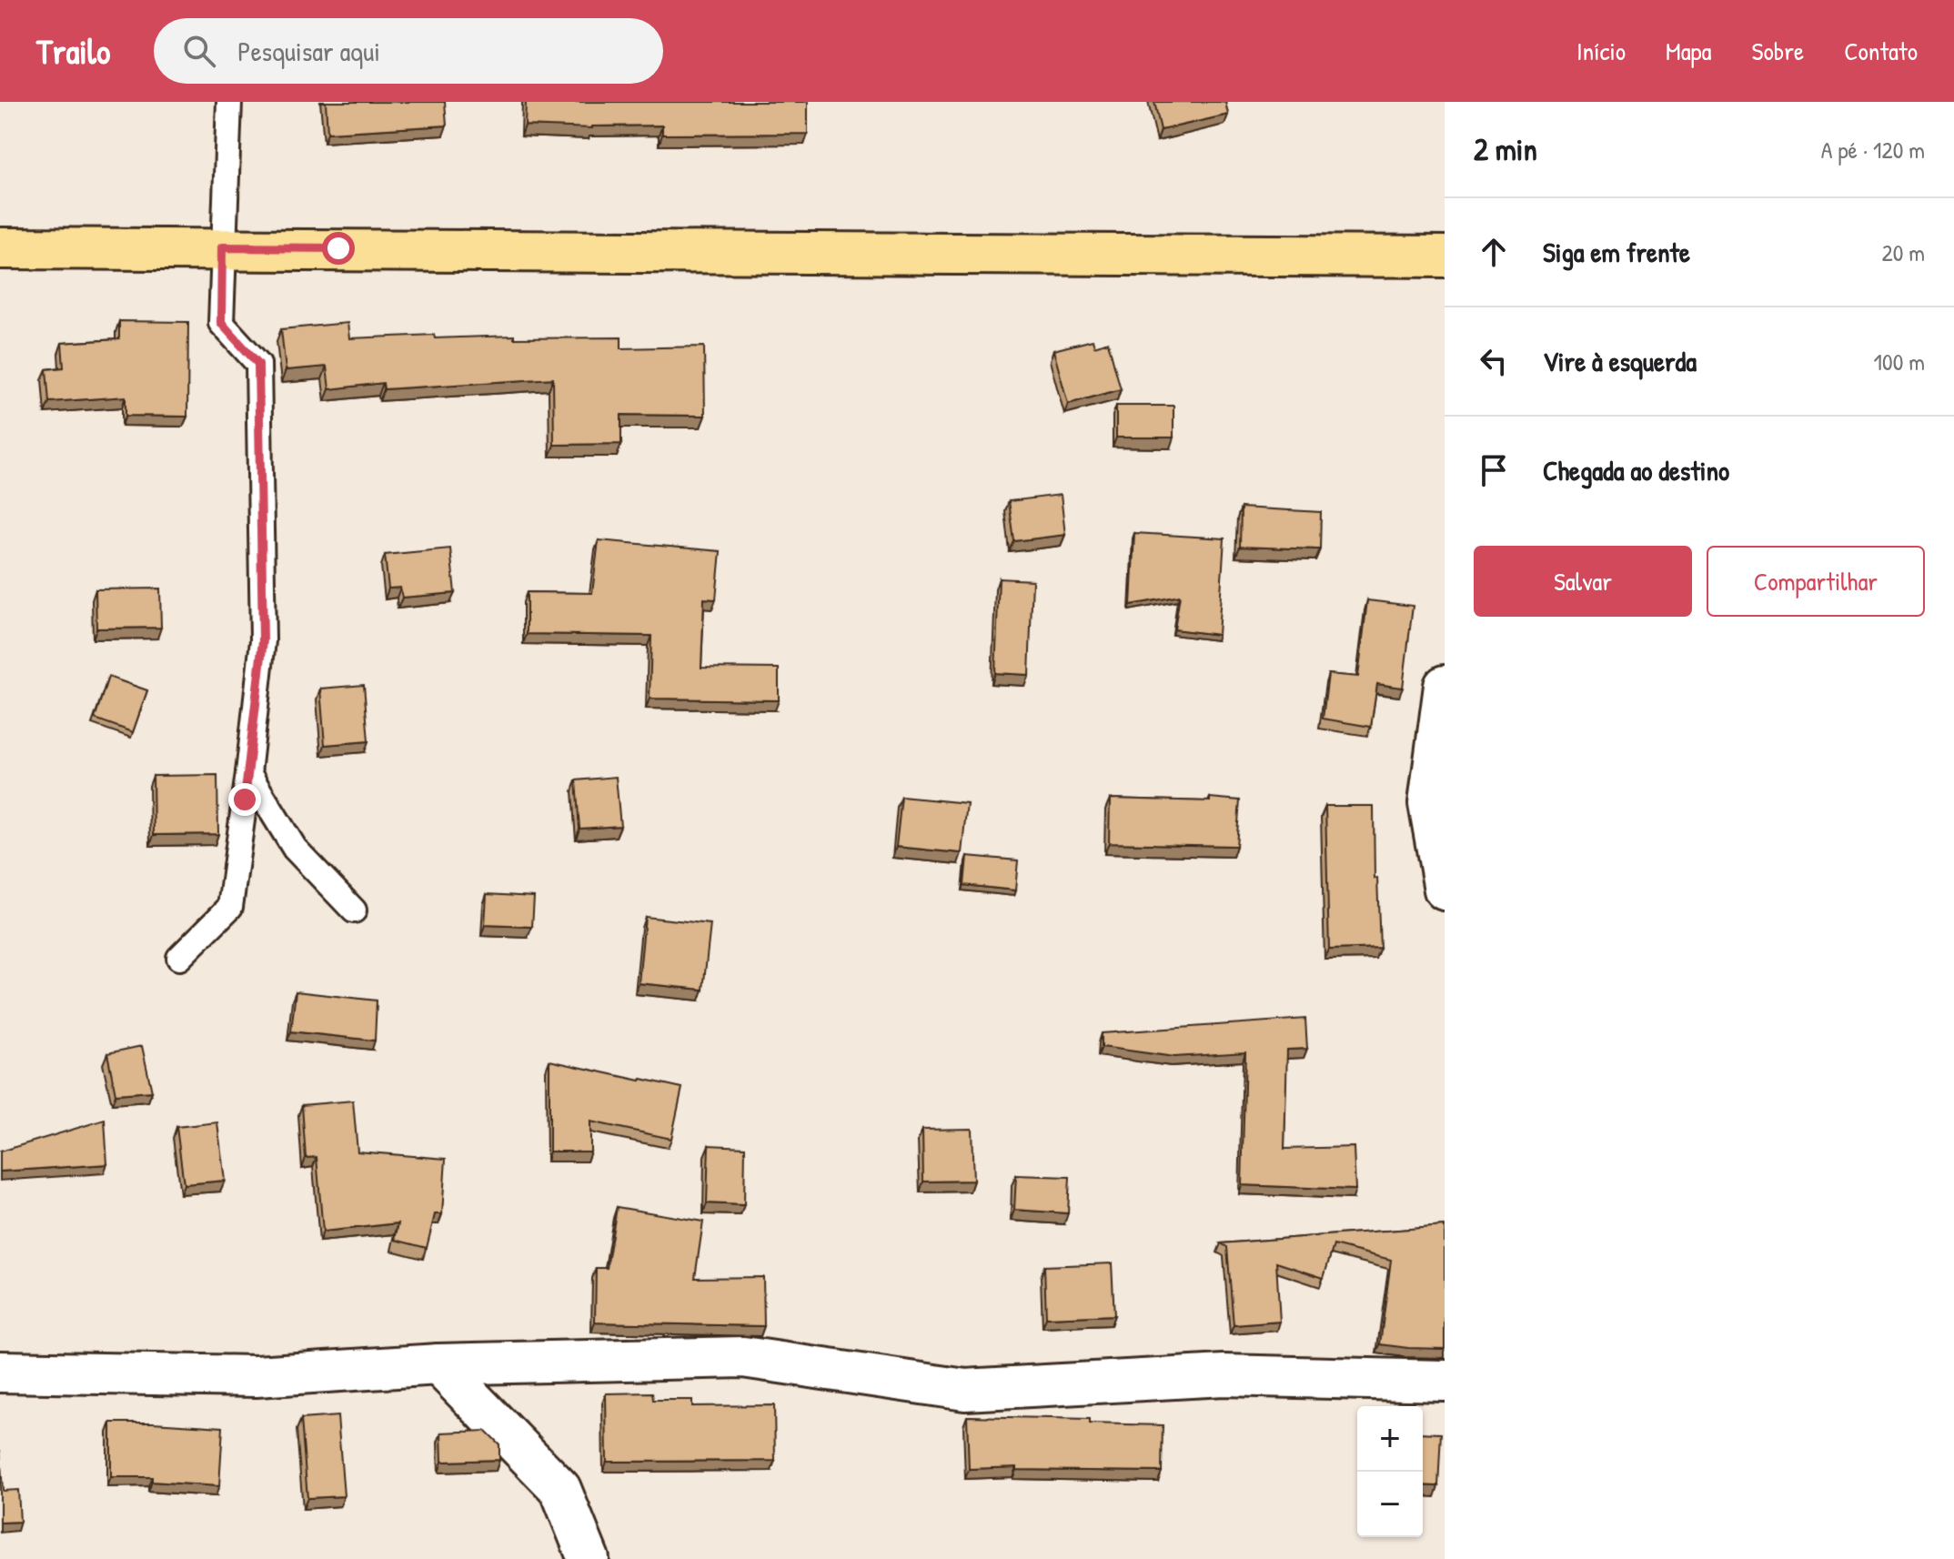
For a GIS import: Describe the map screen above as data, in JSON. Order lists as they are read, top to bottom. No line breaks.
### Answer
{"page":{"header":"Trailo","search":"Pesquisar aqui","nav":["Início","Mapa","Sobre","Contato"],"heading":["2 min","A pé · 120 m"],"list":[["Siga em frente","20 m"],["Vire à esquerda","100 m"],"Chegada ao destino"],"buttons":["Salvar","Compartilhar"],"map_buttons":["+","−"]}}
